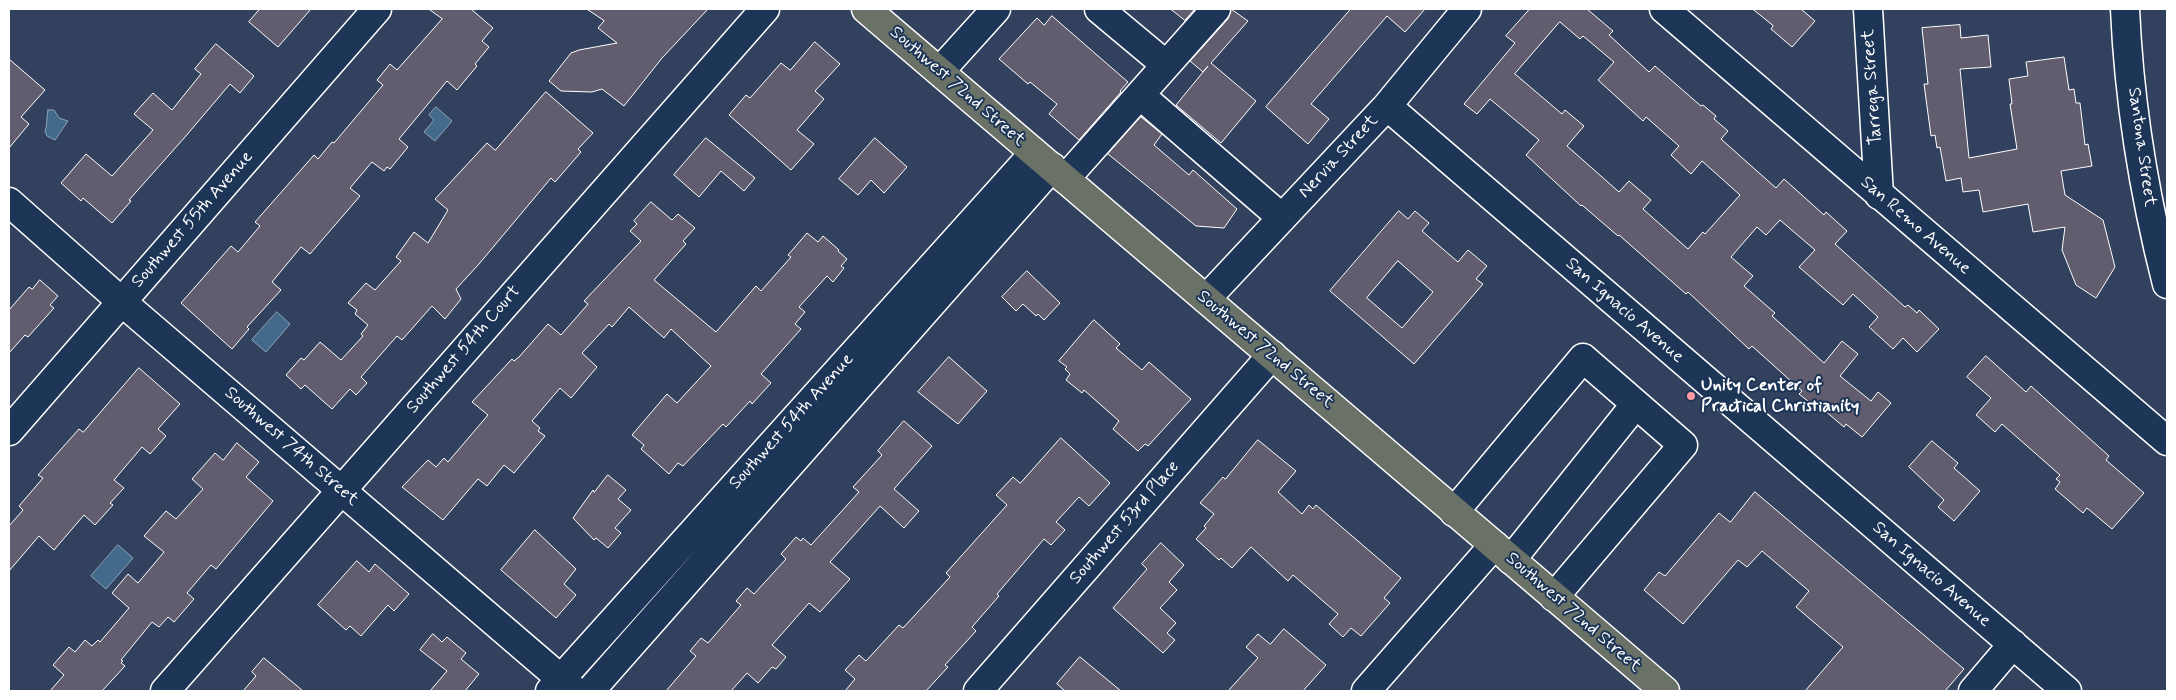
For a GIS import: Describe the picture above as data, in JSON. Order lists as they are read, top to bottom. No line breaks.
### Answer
{"streets":{"main road":["Southwest 72nd Street"],"street":["Tarrega Street","Santona Street","Nervia Street","Southwest 55th Avenue","San Remo Avenue","San Ignacio Avenue","Southwest 54th Court","Southwest 54th Avenue","Southwest 74th Street","Southwest 53rd Place"]},"crossings":[["Southwest 72nd Street","Nervia Street"],["Southwest 72nd Street","Southwest 54th Avenue"],["Southwest 72nd Street","Southwest 53rd Place"],["Tarrega Street","San Remo Avenue"],["Nervia Street","San Ignacio Avenue"],["Southwest 55th Avenue","Southwest 74th Street"],["Southwest 54th Court","Southwest 74th Street"],["Southwest 54th Avenue","Southwest 74th Street"]],"places":["Unity Center of Practical Christianity"]}
